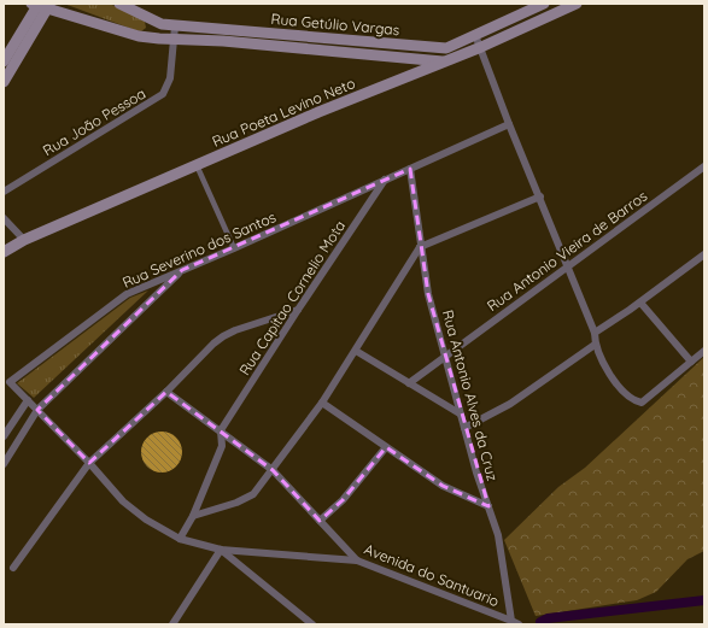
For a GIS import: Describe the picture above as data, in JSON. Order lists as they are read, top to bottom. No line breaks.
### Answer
{"streets":{"main road":["Rua Getúlio Vargas","Rua Poeta Levino Neto"],"street":["Rua João Pessoa","Rua Severino dos Santos","Rua Antonio Vieira de Barros","Rua Capitao Cornelio Mota","Rua Antonio Alves da Cruz","Avenida do Santuario"]},"crossings":[["Rua Getúlio Vargas","Rua Poeta Levino Neto"],["Rua Getúlio Vargas","Rua João Pessoa"],["Rua Severino dos Santos","Rua Capitao Cornelio Mota"],["Rua Severino dos Santos","Rua Antonio Alves da Cruz"],["Rua Antonio Vieira de Barros","Rua Antonio Alves da Cruz"],["Rua Capitao Cornelio Mota","Avenida do Santuario"],["Rua Antonio Alves da Cruz","Avenida do Santuario"]]}
